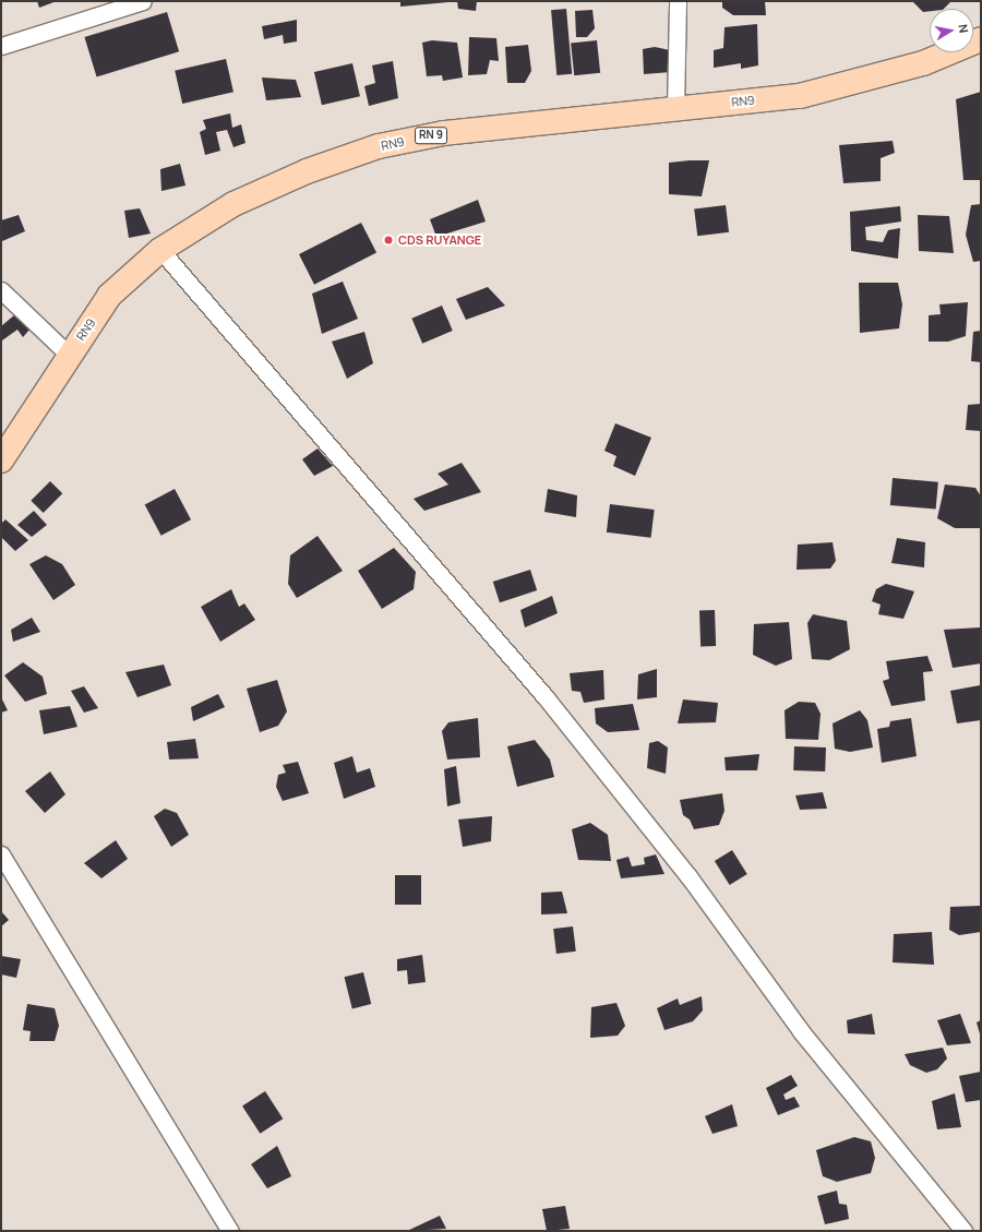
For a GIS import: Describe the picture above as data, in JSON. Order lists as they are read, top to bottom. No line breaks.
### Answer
{"streets":{"main road":["RN9","RN 9"]},"places":["CDS RUYANGE"],"north":"right"}
